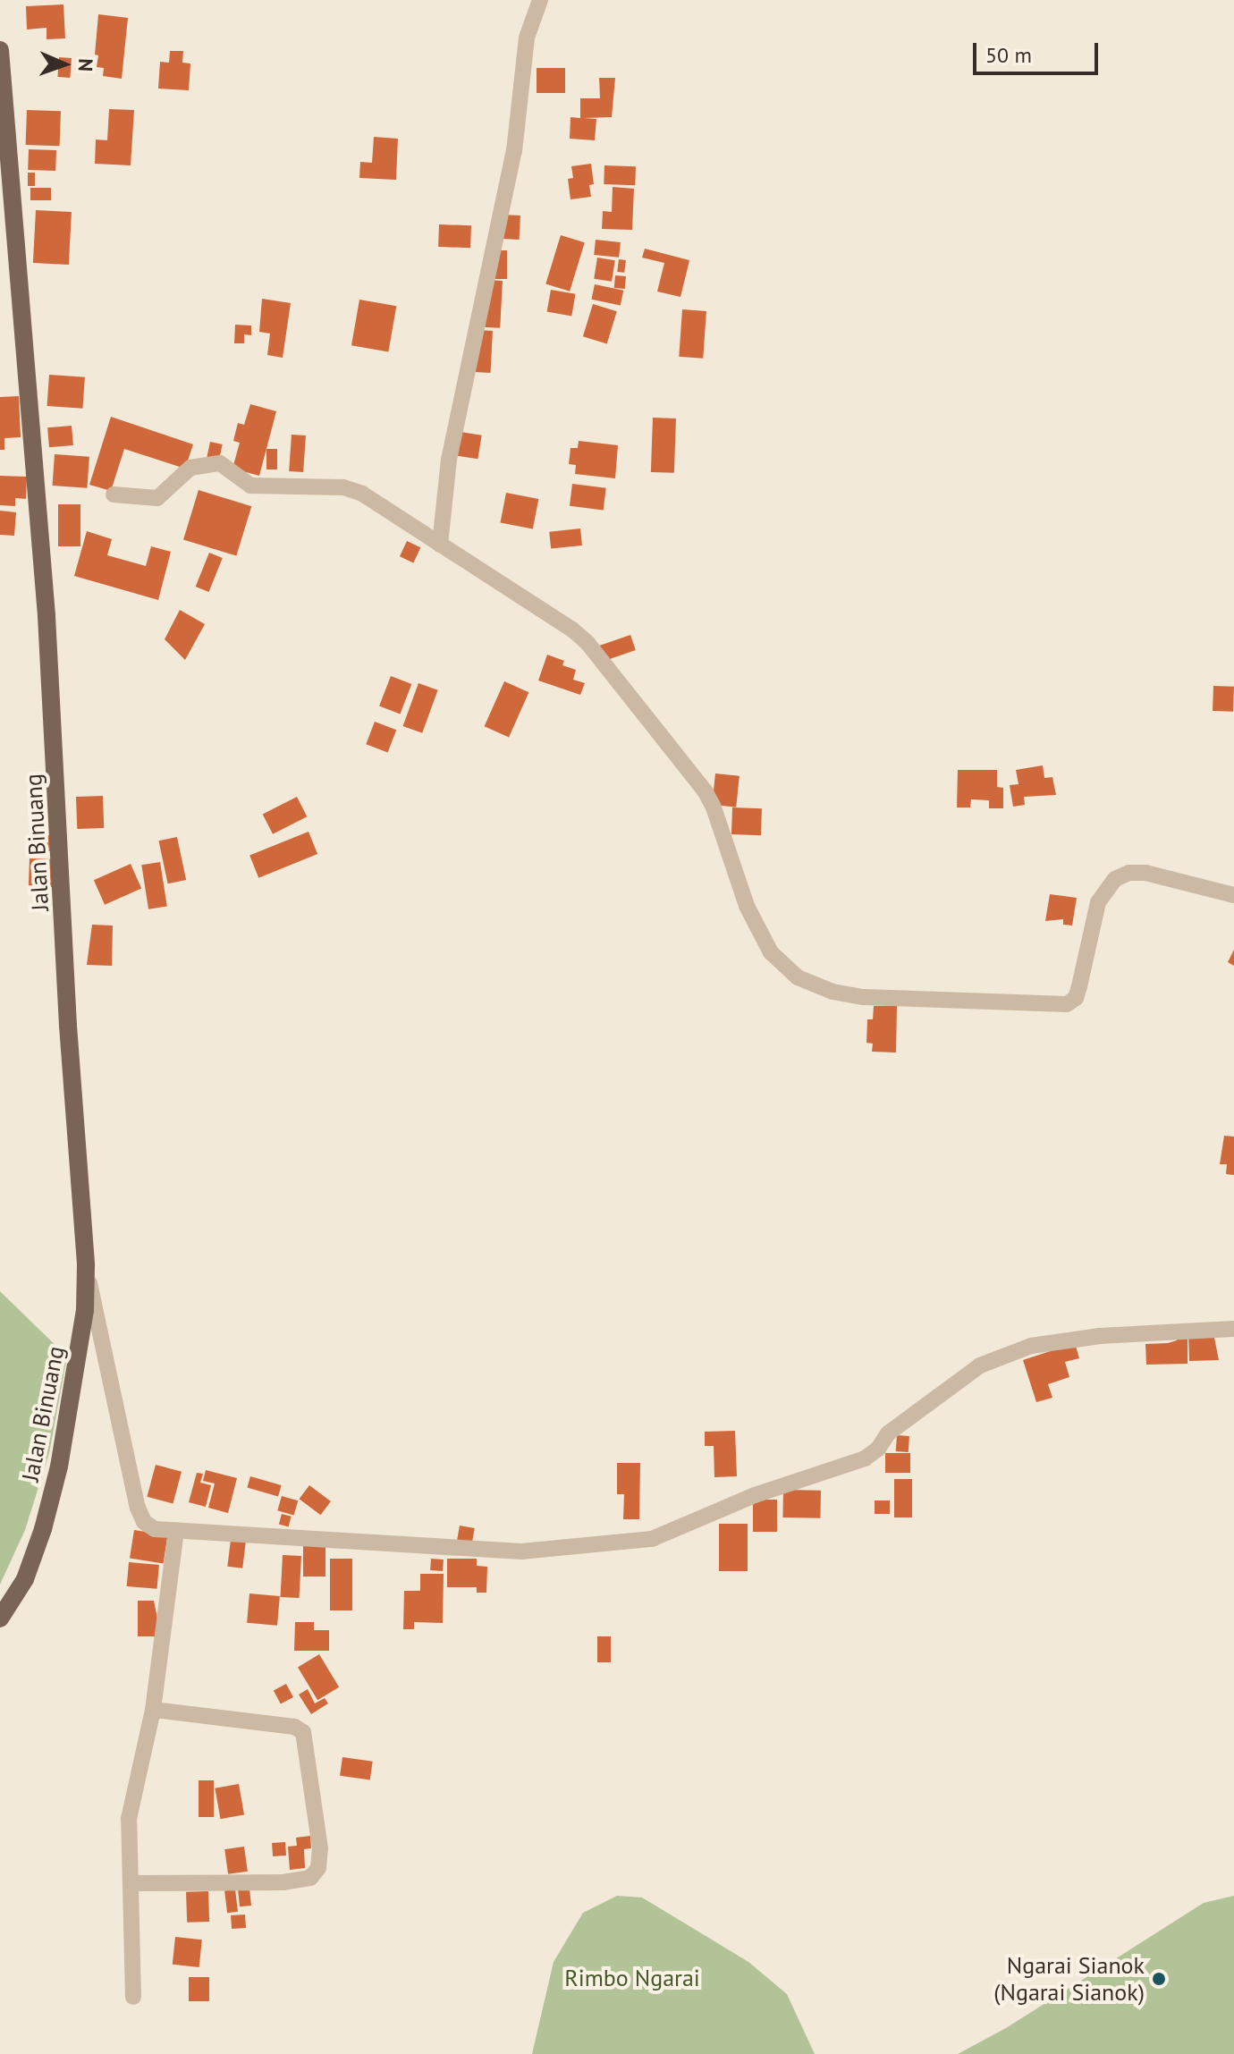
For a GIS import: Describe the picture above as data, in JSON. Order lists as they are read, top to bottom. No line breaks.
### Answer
{"streets":{"main road":["Jalan Binuang"]},"parks":["Rimbo Ngarai"],"places":["Ngarai Sianok (Ngarai Sianok)"],"scale_bar":"50 m","north":"right"}
